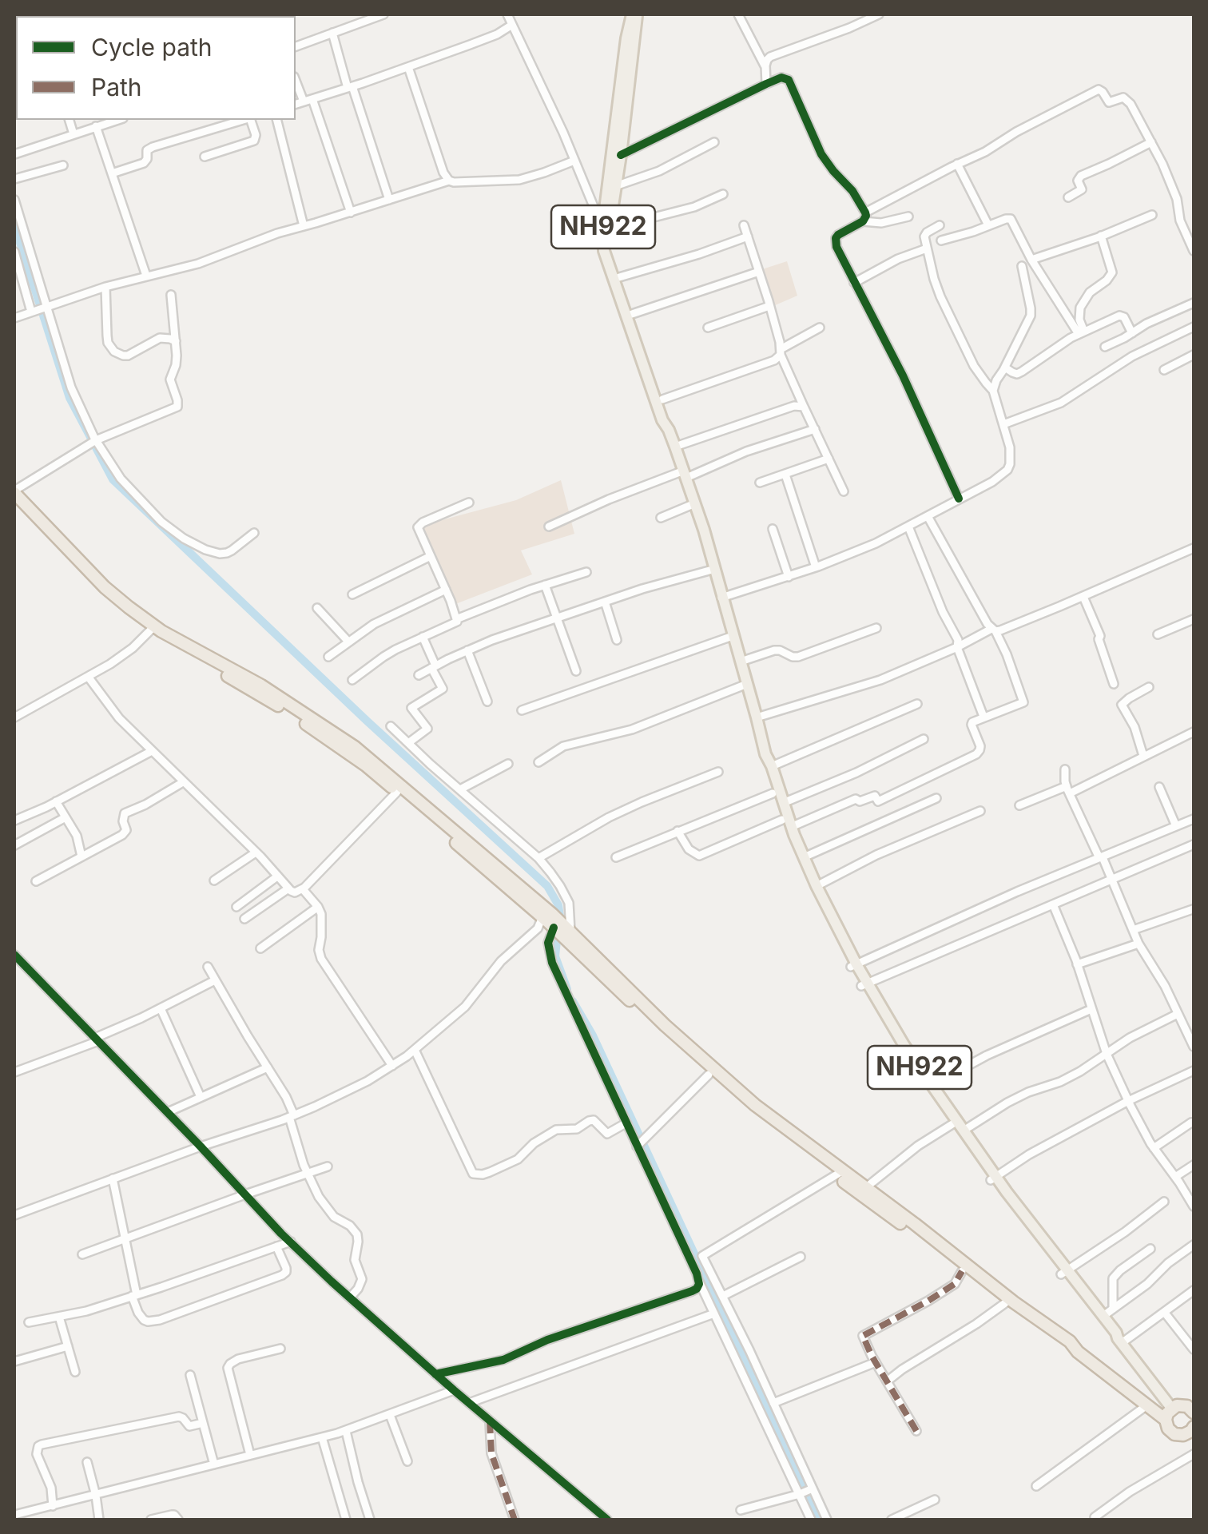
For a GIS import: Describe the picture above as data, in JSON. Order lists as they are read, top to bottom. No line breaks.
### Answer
{"streets":{"main road":["NH922"]},"legend":["Cycle path","Path"]}
